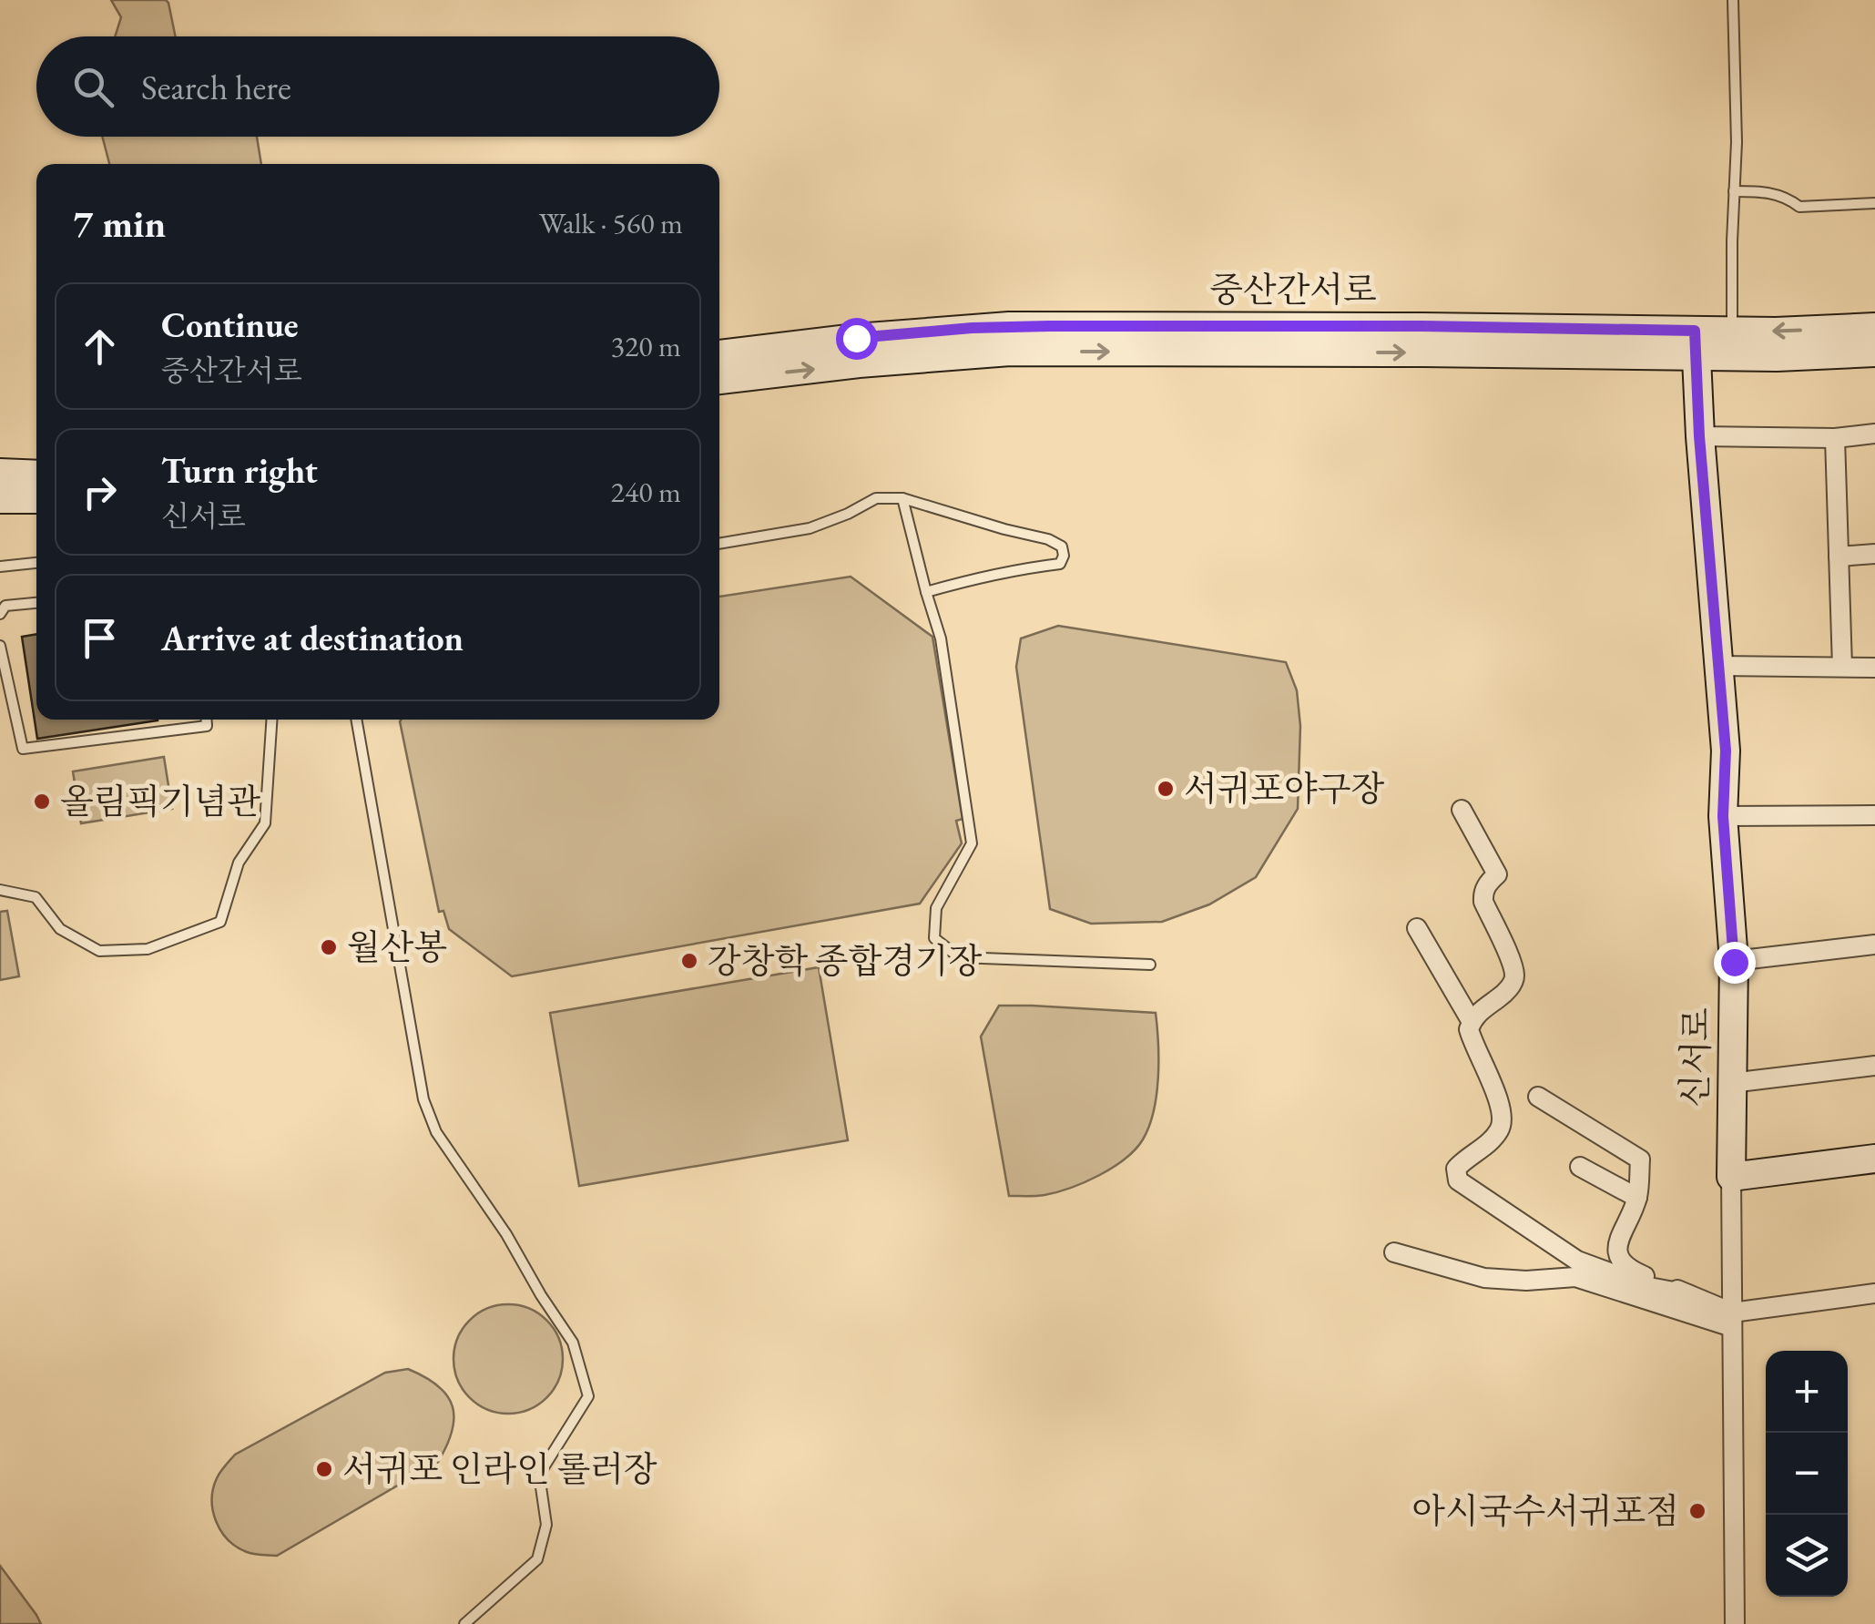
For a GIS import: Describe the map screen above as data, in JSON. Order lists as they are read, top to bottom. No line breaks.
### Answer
{"streets":{"main road":["중산간서로","신서로"]},"crossings":[["중산간서로","신서로"]],"places":["서귀포야구장","올림픽기념관","월산봉","강창학 종합경기장","서귀포 인라인 롤러장","아시국수서귀포점"],"page":{"search":"Search here","heading":["7 min","Walk · 560 m"],"list":[["Continue","중산간서로","320 m"],["Turn right","신서로","240 m"],"Arrive at destination"],"map_buttons":["+","−"]}}
